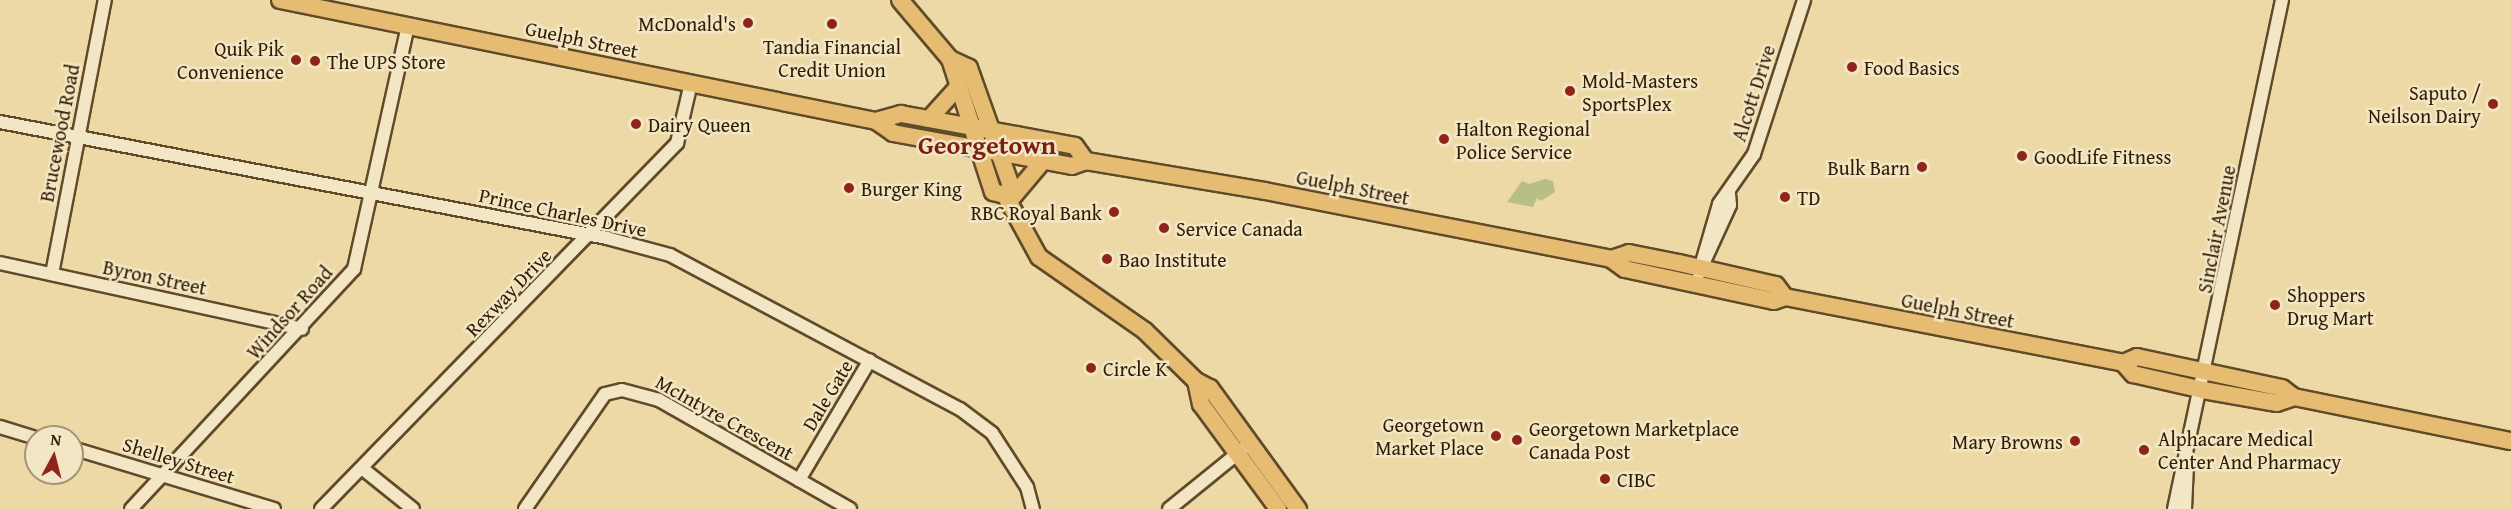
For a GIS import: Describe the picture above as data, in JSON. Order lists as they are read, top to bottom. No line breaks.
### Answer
{"streets":{"main road":["Guelph Street"],"street":["Alcott Drive","Brucewood Road","Prince Charles Drive","Sinclair Avenue","Byron Street","Rexway Drive","Windsor Road","Dale Gate","McIntyre Crescent","Shelley Street"]},"crossings":[["Guelph Street","Alcott Drive"],["Guelph Street","Sinclair Avenue"],["Guelph Street","Rexway Drive"],["Guelph Street","Windsor Road"],["Brucewood Road","Prince Charles Drive"],["Brucewood Road","Byron Street"],["Prince Charles Drive","Rexway Drive"],["Prince Charles Drive","Windsor Road"],["Prince Charles Drive","Dale Gate"],["Byron Street","Windsor Road"],["Windsor Road","Shelley Street"],["Dale Gate","McIntyre Crescent"]],"districts":["Georgetown"],"places":["McDonald's","Tandia Financial Credit Union","Quik Pik Convenience","The UPS Store","Food Basics","Mold-Masters SportsPlex","Saputo / Neilson Dairy","Dairy Queen","Halton Regional Police Service","GoodLife Fitness","Bulk Barn","Burger King","TD","RBC Royal Bank","Service Canada","Bao Institute","Shoppers Drug Mart","Circle K","Georgetown Market Place","Georgetown Marketplace Canada Post","Mary Browns","Alphacare Medical Center And Pharmacy","CIBC"],"north":"top"}
